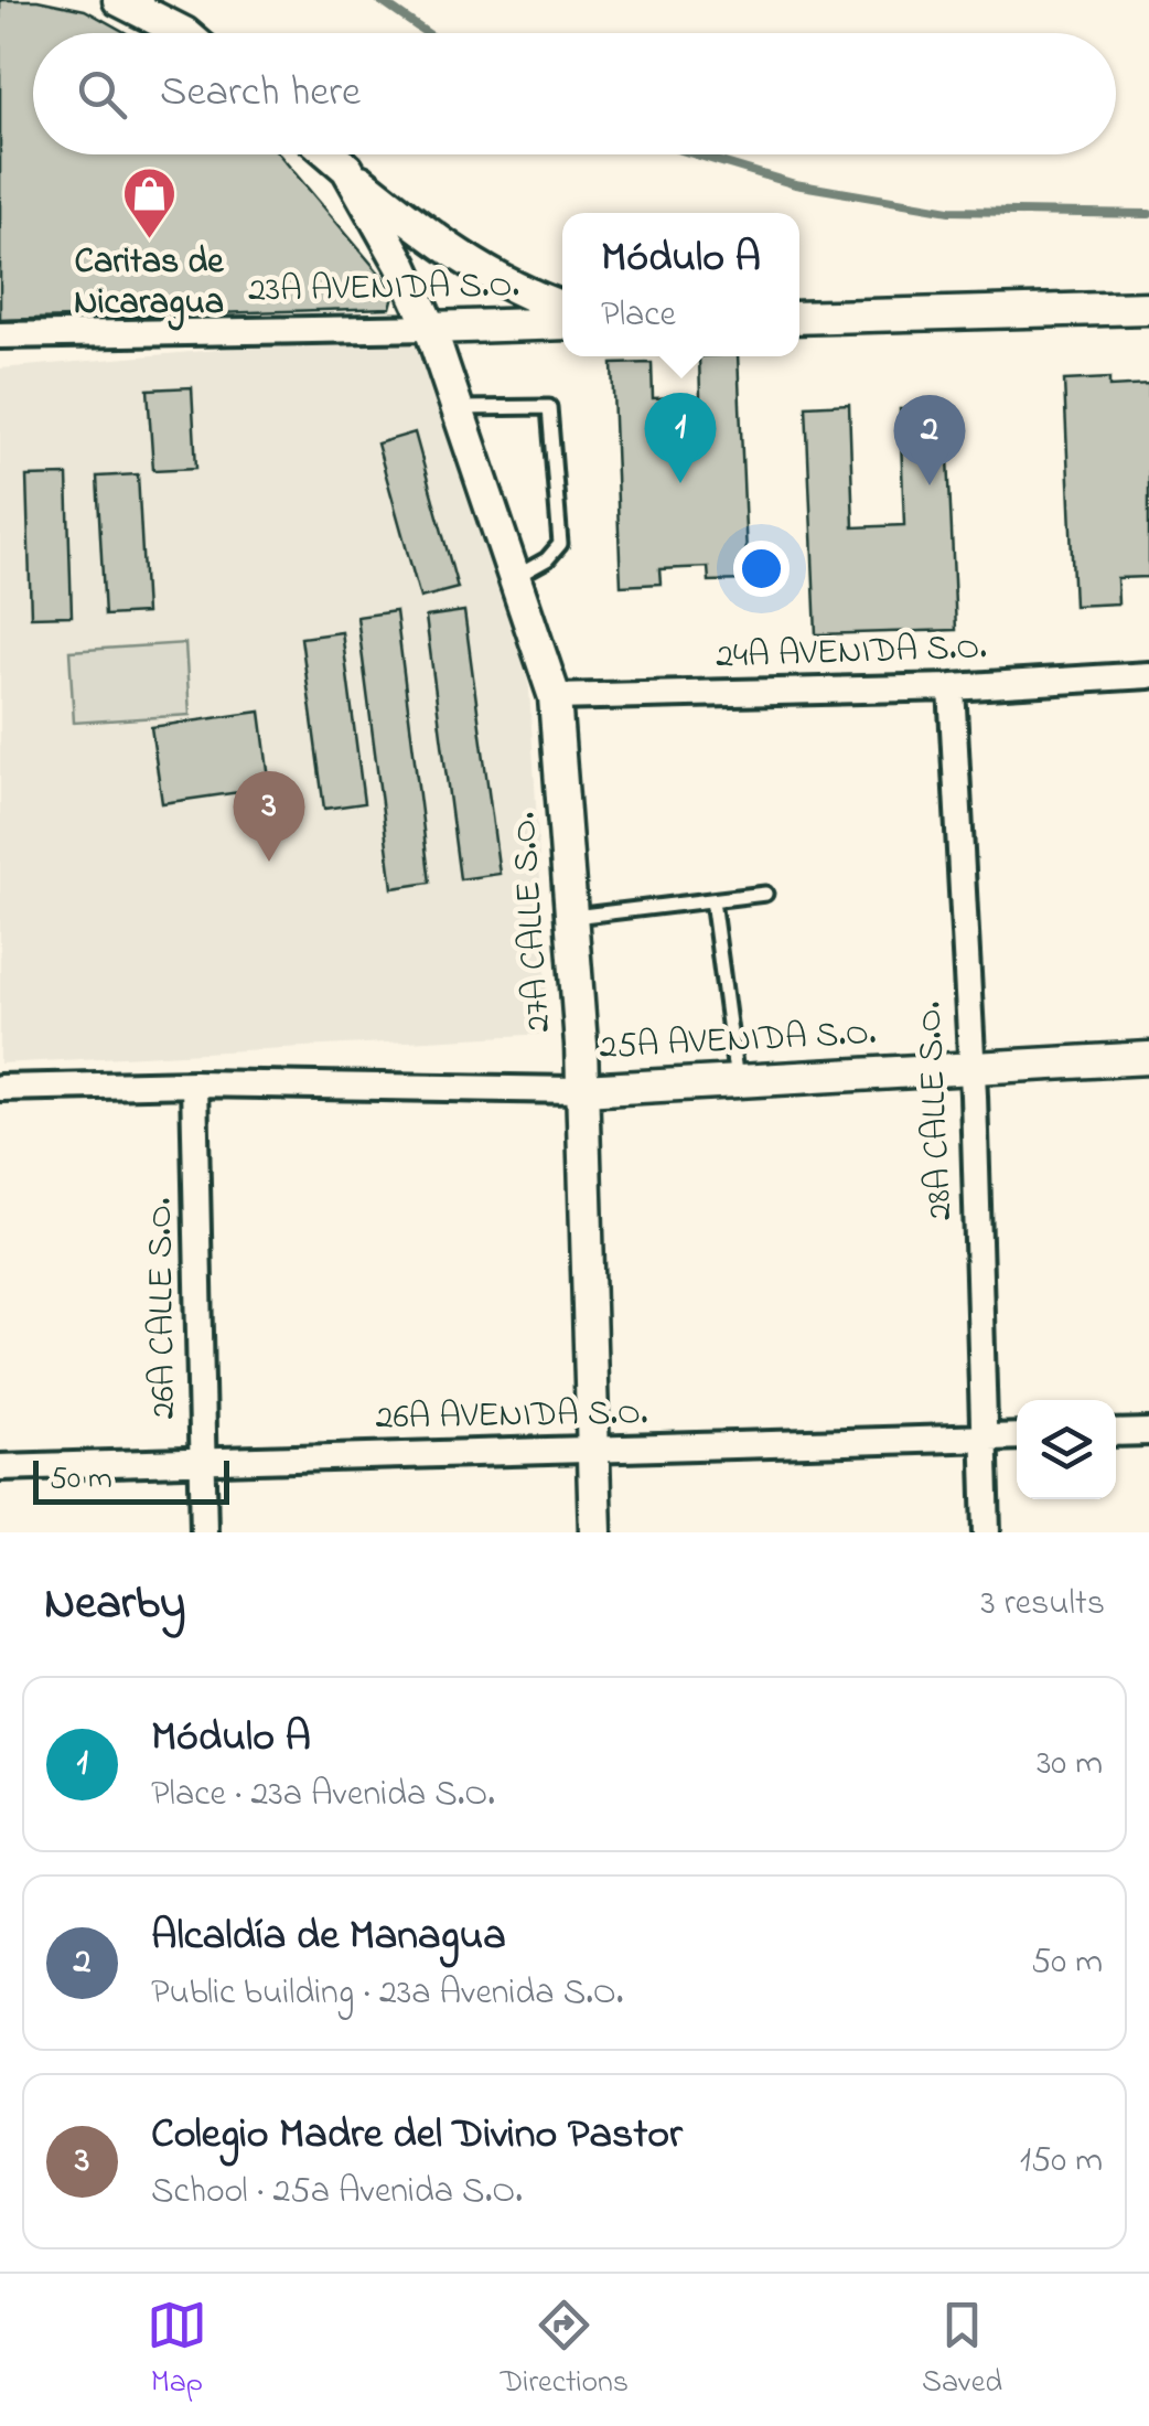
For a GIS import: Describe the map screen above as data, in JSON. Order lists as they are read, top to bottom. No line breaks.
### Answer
{"streets":{"street":["23A AVENIDA S.O.","24A AVENIDA S.O.","27A CALLE S.O.","25A AVENIDA S.O.","28A CALLE S.O.","26A CALLE S.O.","26A AVENIDA S.O."]},"crossings":[["23A AVENIDA S.O.","27A CALLE S.O."],["24A AVENIDA S.O.","27A CALLE S.O."],["24A AVENIDA S.O.","28A CALLE S.O."],["27A CALLE S.O.","25A AVENIDA S.O."],["27A CALLE S.O.","26A AVENIDA S.O."],["25A AVENIDA S.O.","28A CALLE S.O."],["25A AVENIDA S.O.","26A CALLE S.O."],["28A CALLE S.O.","26A AVENIDA S.O."],["26A CALLE S.O.","26A AVENIDA S.O."]],"places":{"shop":["Caritas de Nicaragua"]},"scale_bar":"50 m","page":{"search":"Search here","popup":["Módulo A","Place"],"pins":["1","2","3"],"scale":"50 m","heading":["Nearby","3 results"],"list":[{"mark":"1","name":"Módulo A","note":"Place · 23a Avenida S.O.","value":"30 m"},{"mark":"2","name":"Alcaldía de Managua","note":"Public building · 23a Avenida S.O.","value":"50 m"},{"mark":"3","name":"Colegio Madre del Divino Pastor","note":"School · 25a Avenida S.O.","value":"150 m"}],"nav":["Map","Directions","Saved"]}}
